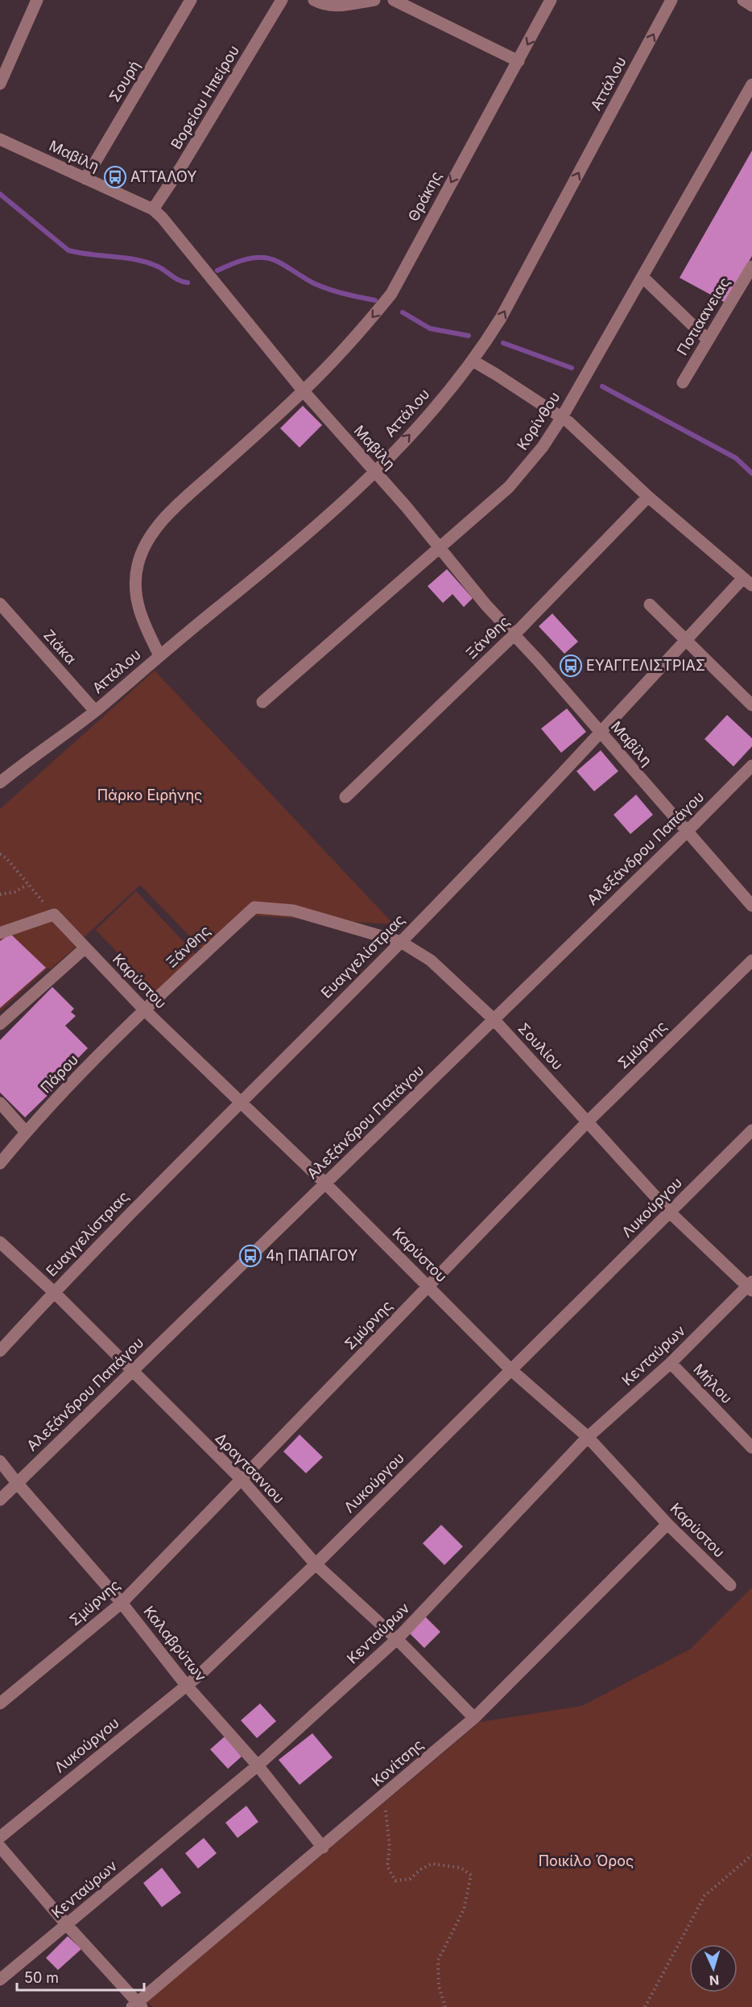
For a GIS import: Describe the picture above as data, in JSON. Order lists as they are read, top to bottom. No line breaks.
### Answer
{"streets":{"street":["Σουρή","Αττάλου","Βορείου Ηπείρου","Μαβίλη","Θράκης","Ποτιαανειας","Κορίνθου","Ξάνθης","Ζιάκα","Αλεξάνδρου Παπάγου","Ευαγγελίστριας","Καρύστου","Σμύρνης","Σουλίου","Πάρου","Λυκούργου","Κενταύρων","Μήλου","Δραγτσανιου","Καλαβρύτων","Κονίτσης"]},"crossings":[["Σουρή","Μαβίλη"],["Αττάλου","Μαβίλη"],["Αττάλου","Θράκης"],["Αττάλου","Ζιάκα"],["Βορείου Ηπείρου","Μαβίλη"],["Μαβίλη","Θράκης"],["Μαβίλη","Κορίνθου"],["Μαβίλη","Ξάνθης"],["Μαβίλη","Αλεξάνδρου Παπάγου"],["Μαβίλη","Ευαγγελίστριας"],["Ξάνθης","Καρύστου"],["Ξάνθης","Σουλίου"],["Ξάνθης","Πάρου"],["Αλεξάνδρου Παπάγου","Καρύστου"],["Αλεξάνδρου Παπάγου","Σουλίου"],["Αλεξάνδρου Παπάγου","Δραγτσανιου"],["Αλεξάνδρου Παπάγου","Καλαβρύτων"],["Ευαγγελίστριας","Καρύστου"],["Ευαγγελίστριας","Σουλίου"],["Ευαγγελίστριας","Δραγτσανιου"],["Καρύστου","Σμύρνης"],["Καρύστου","Πάρου"],["Καρύστου","Λυκούργου"],["Καρύστου","Κενταύρων"],["Καρύστου","Κονίτσης"],["Σμύρνης","Σουλίου"],["Σμύρνης","Δραγτσανιου"],["Σμύρνης","Καλαβρύτων"],["Σουλίου","Λυκούργου"],["Σουλίου","Κενταύρων"],["Λυκούργου","Δραγτσανιου"],["Λυκούργου","Καλαβρύτων"],["Κενταύρων","Μήλου"],["Κενταύρων","Δραγτσανιου"],["Κενταύρων","Καλαβρύτων"],["Δραγτσανιου","Κονίτσης"],["Καλαβρύτων","Κονίτσης"]],"one_way":["Αττάλου","Θράκης"],"parks":["Πάρκο Ειρήνης","Ποικίλο Όρος"],"places":{"bus stop":["ΑΤΤΑΛΟΥ","ΕΥΑΓΓΕΛΙΣΤΡΙΑΣ","4η ΠΑΠΑΓΟΥ"]},"scale_bar":"50 m","north":"bottom"}
